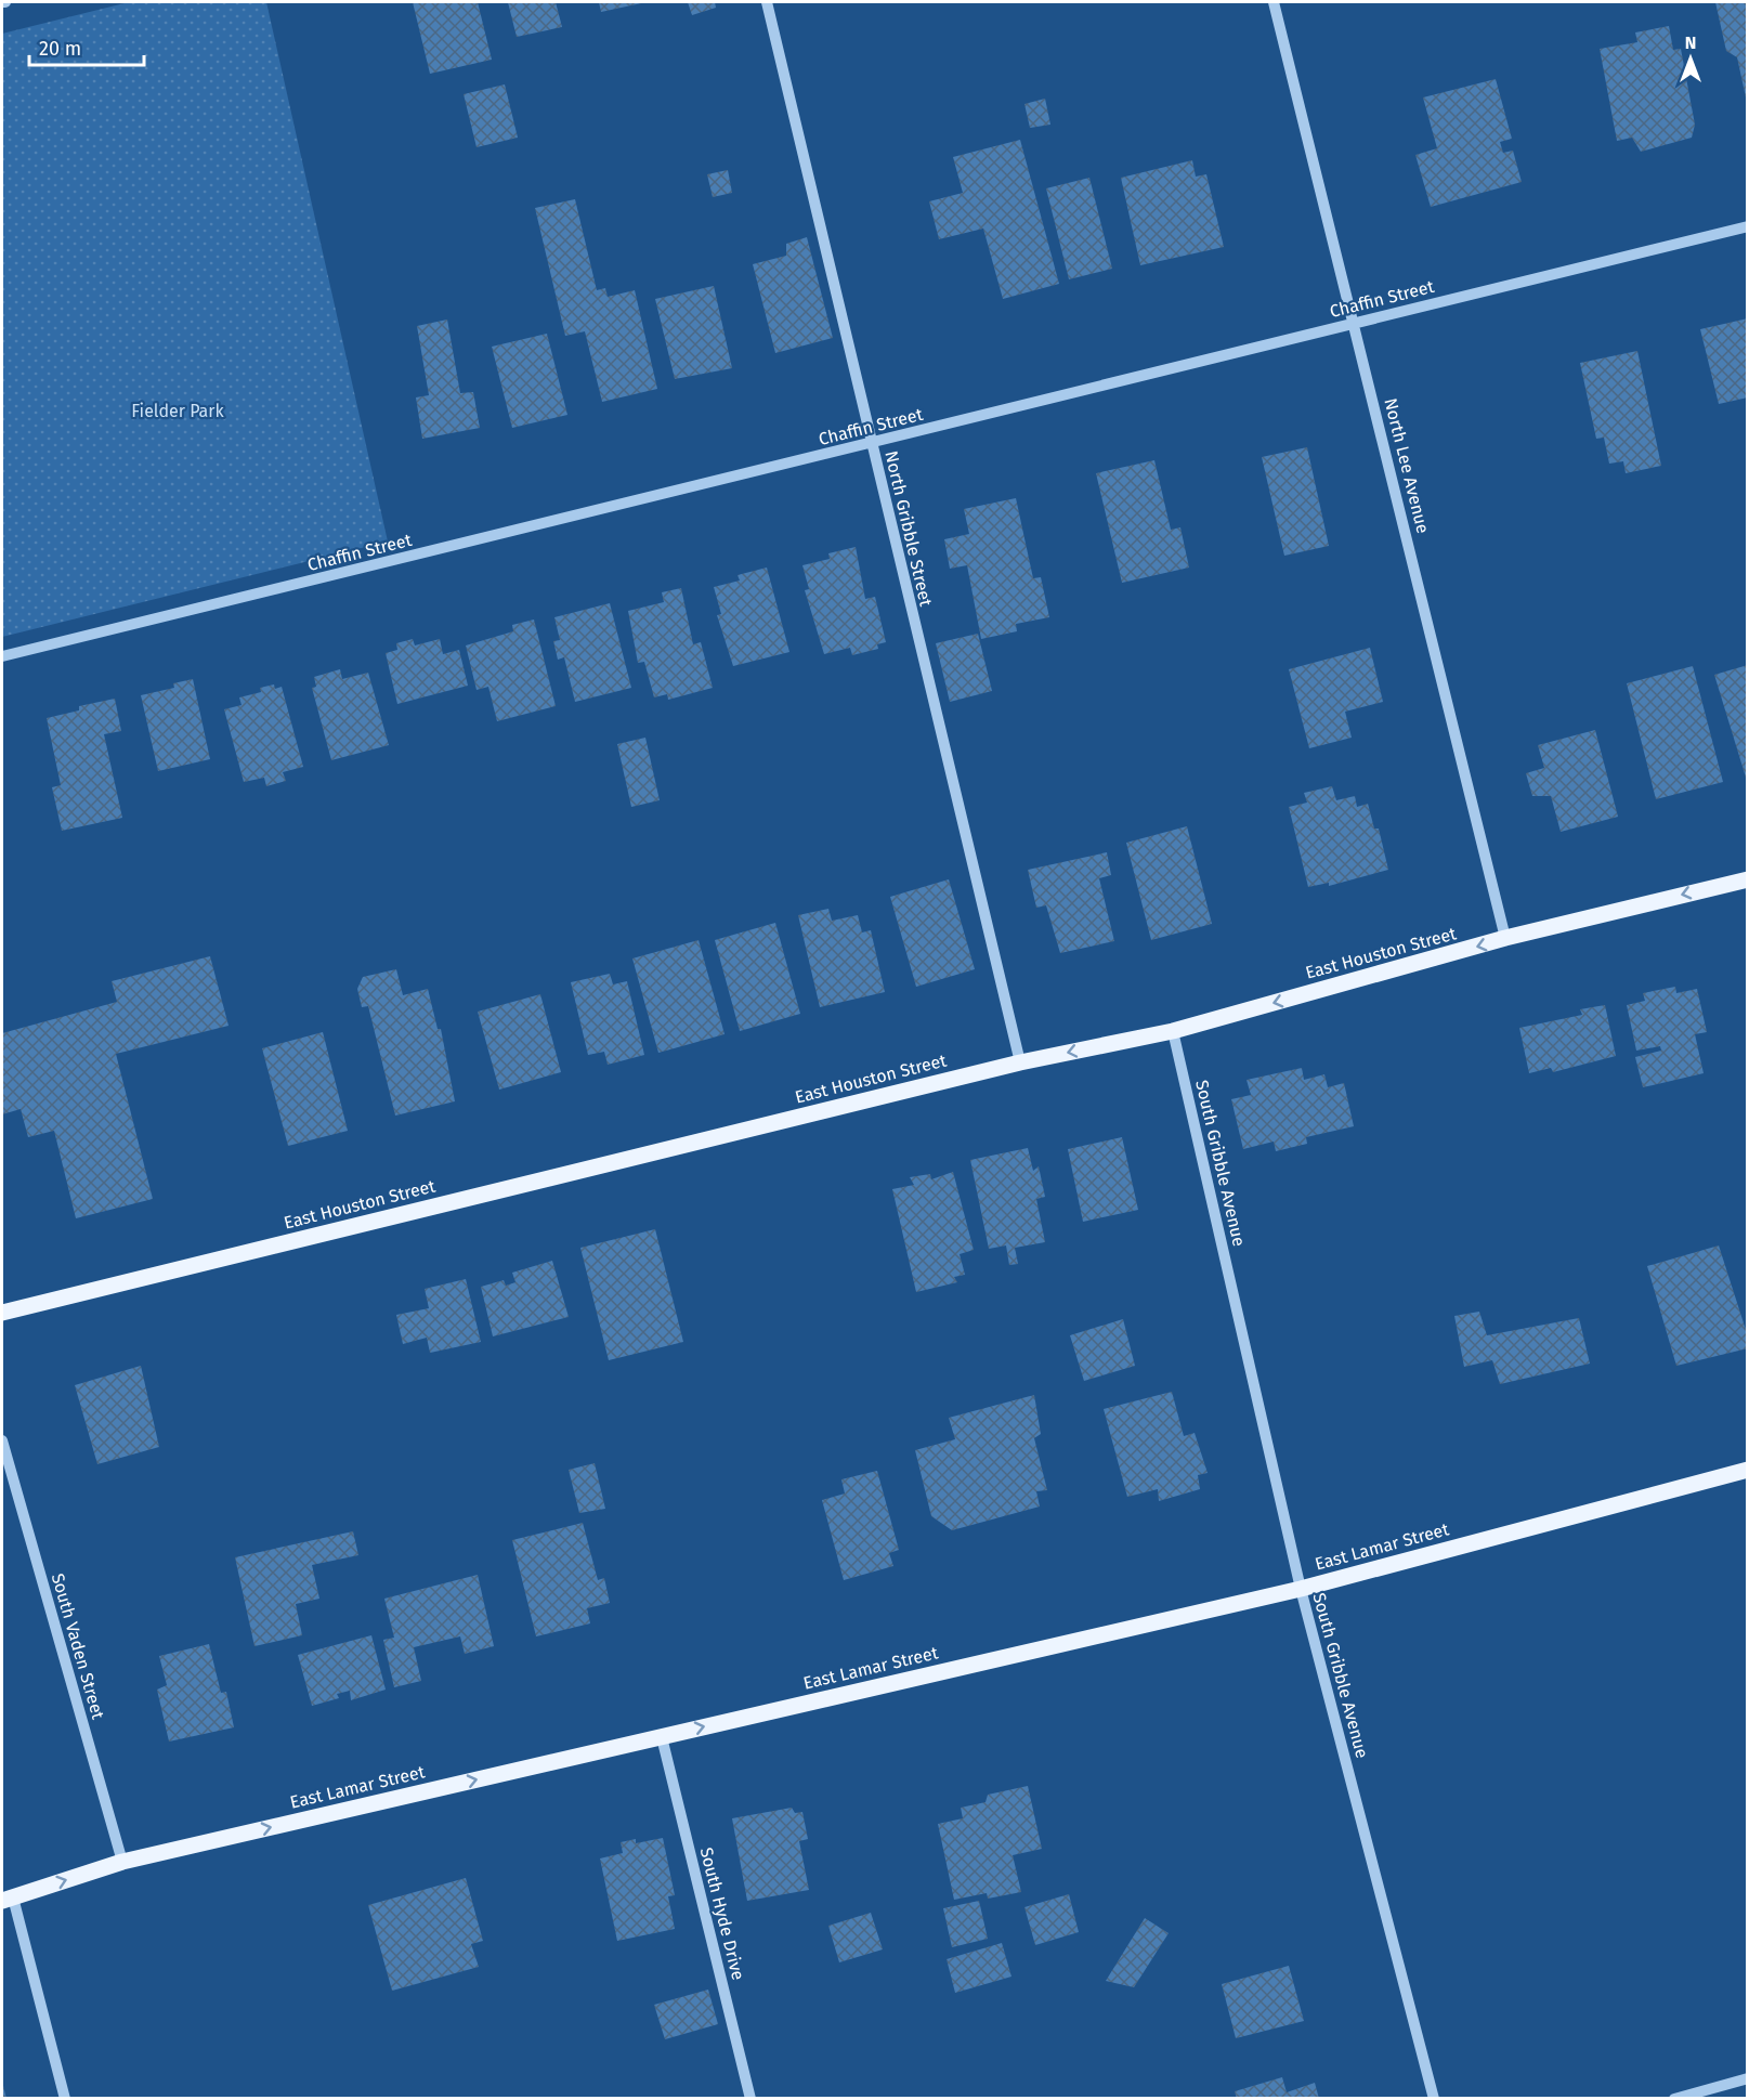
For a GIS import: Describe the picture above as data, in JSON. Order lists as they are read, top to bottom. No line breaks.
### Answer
{"streets":{"main road":["East Houston Street","East Lamar Street"],"street":["Chaffin Street","North Lee Avenue","North Gribble Street","South Gribble Avenue","South Vaden Street","South Hyde Drive"]},"crossings":[["Chaffin Street","North Lee Avenue"],["Chaffin Street","North Gribble Street"],["North Lee Avenue","East Houston Street"],["North Gribble Street","East Houston Street"],["East Houston Street","South Gribble Avenue"],["South Gribble Avenue","East Lamar Street"],["East Lamar Street","South Vaden Street"],["East Lamar Street","South Hyde Drive"]],"one_way":["East Houston Street","East Lamar Street"],"parks":["Fielder Park"],"scale_bar":"20 m","north":"top"}
